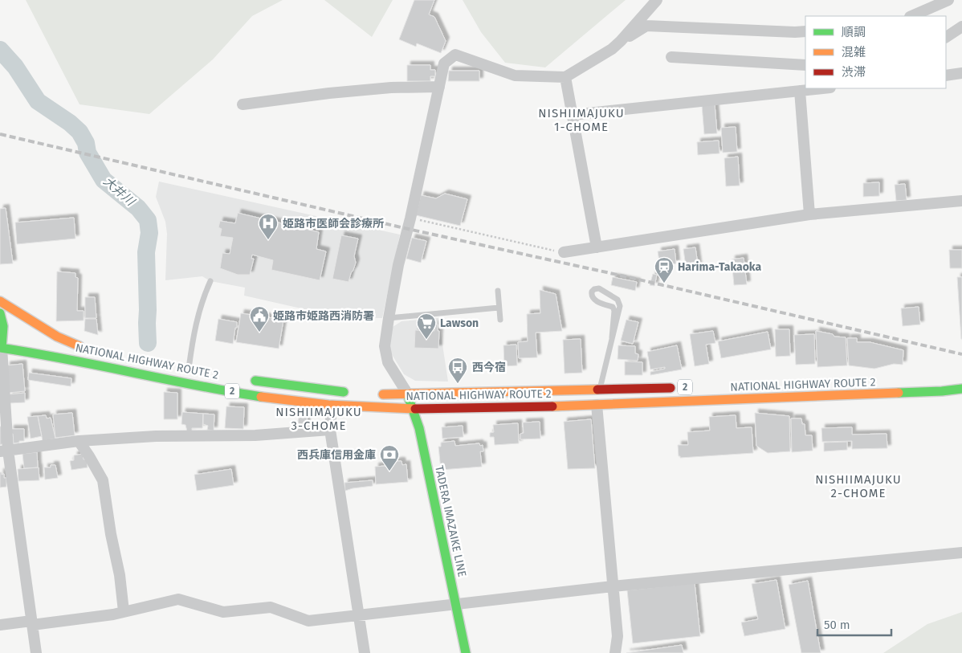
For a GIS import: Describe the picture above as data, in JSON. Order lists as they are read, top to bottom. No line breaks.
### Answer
{"streets":{"main road":["NATIONAL HIGHWAY ROUTE 2","2","TADERA IMAZAIKE LINE"]},"crossings":[["NATIONAL HIGHWAY ROUTE 2","TADERA IMAZAIKE LINE"]],"districts":["NISHIIMAJUKU 1-CHOME","NISHIIMAJUKU 3-CHOME","NISHIIMAJUKU 2-CHOME"],"water":["大井川"],"places":{"hospital":["姫路市医師会診療所"],"station":["Harima-Takaoka"],"public building":["姫路市姫路西消防署"],"supermarket":["Lawson"],"bus stop":["西今宿"],"bank":["西兵庫信用金庫"]},"legend":["順調","混雑","渋滞"],"scale_bar":"50 m"}
